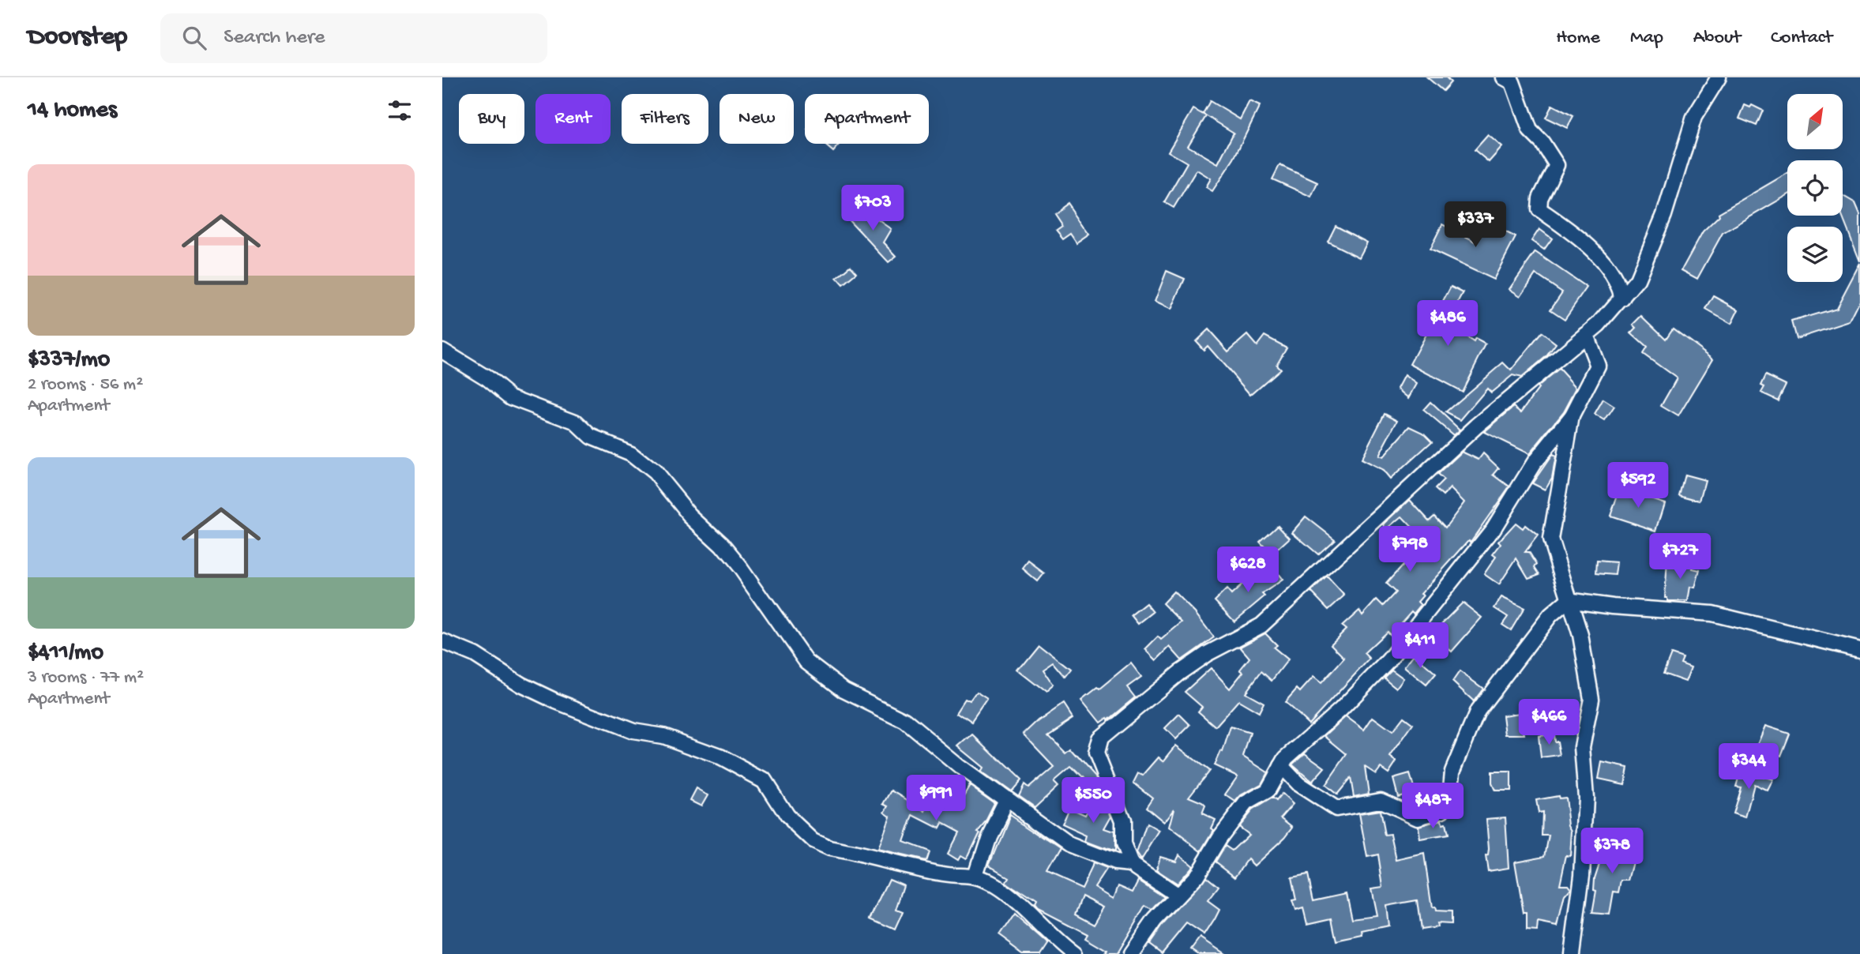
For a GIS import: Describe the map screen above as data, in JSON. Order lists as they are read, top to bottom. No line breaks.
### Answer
{"north":"top right","page":{"header":"Doorstep","search":"Search here","nav":["Home","Map","About","Contact"],"heading":"14 homes","chip":["Buy","Rent","Filters","New","Apartment"],"list":[{"name":"$337/mo","note":"2 rooms · 56 m² · Apartment"},{"name":"$411/mo","note":"3 rooms · 77 m² · Apartment"}],"price":["$703","$337","$486","$592","$798","$727","$628","$411","$466","$344","$991","$550","$487","$378"]}}
